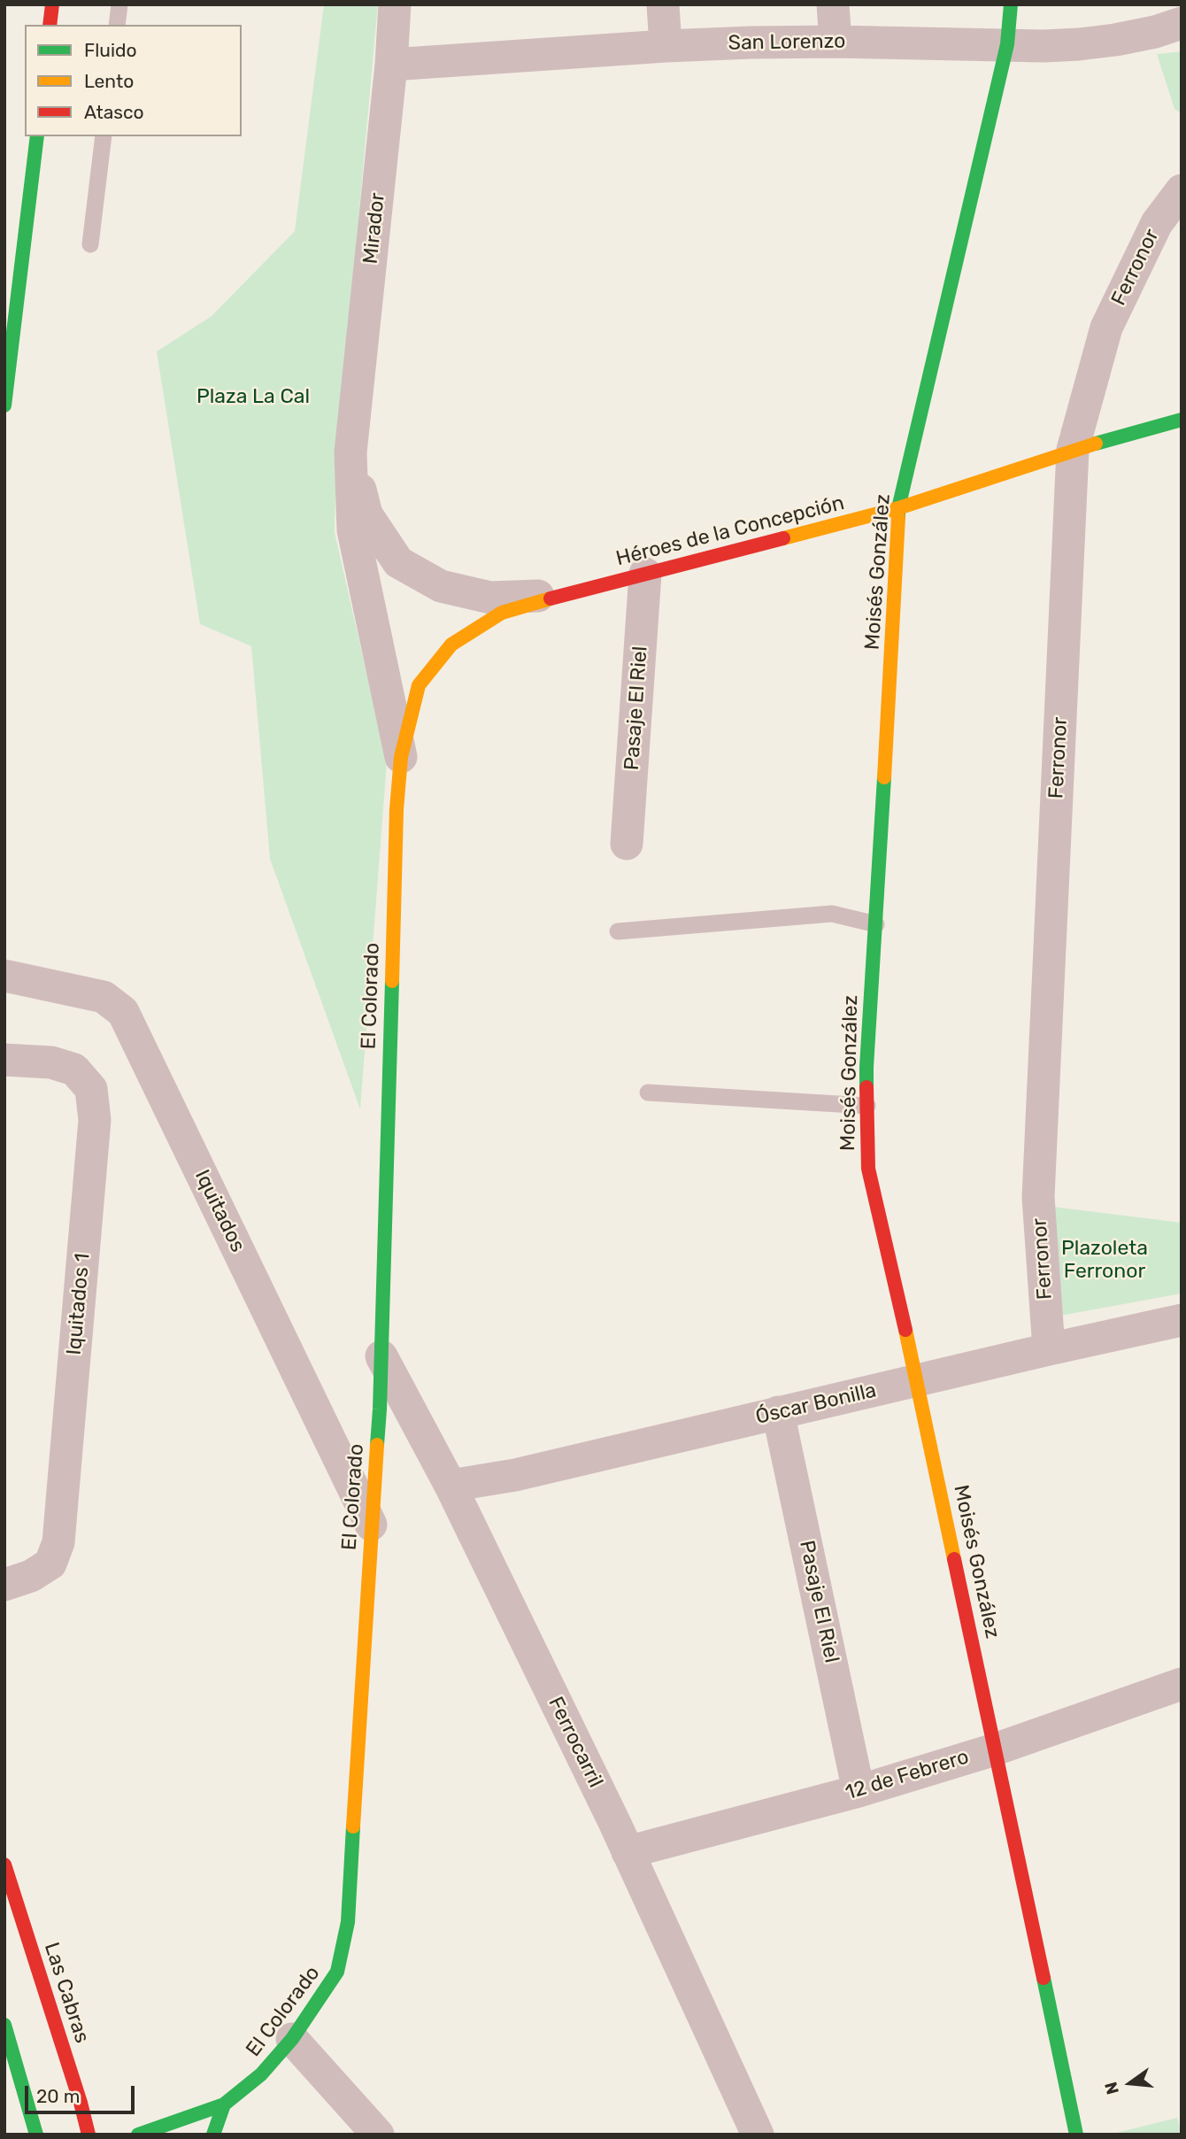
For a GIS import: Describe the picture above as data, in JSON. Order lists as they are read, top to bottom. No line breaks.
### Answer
{"streets":{"street":["San Lorenzo","Mirador","Ferronor","Héroes de la Concepción","Moisés González","Pasaje El Riel","El Colorado","Iquitados","Iquitados 1","Óscar Bonilla","Ferrocarril","12 de Febrero","Las Cabras"]},"crossings":[["San Lorenzo","Mirador"],["San Lorenzo","Moisés González"],["Mirador","Héroes de la Concepción"],["Mirador","El Colorado"],["Ferronor","Héroes de la Concepción"],["Ferronor","Óscar Bonilla"],["Héroes de la Concepción","Moisés González"],["Héroes de la Concepción","Pasaje El Riel"],["Héroes de la Concepción","El Colorado"],["Moisés González","Óscar Bonilla"],["Moisés González","12 de Febrero"],["Pasaje El Riel","Óscar Bonilla"],["Pasaje El Riel","12 de Febrero"],["El Colorado","Iquitados"],["El Colorado","Ferrocarril"],["Óscar Bonilla","Ferrocarril"],["Ferrocarril","12 de Febrero"]],"parks":["Plaza La Cal","Plazoleta Ferronor"],"legend":["Fluido","Lento","Atasco"],"scale_bar":"20 m","north":"left"}
